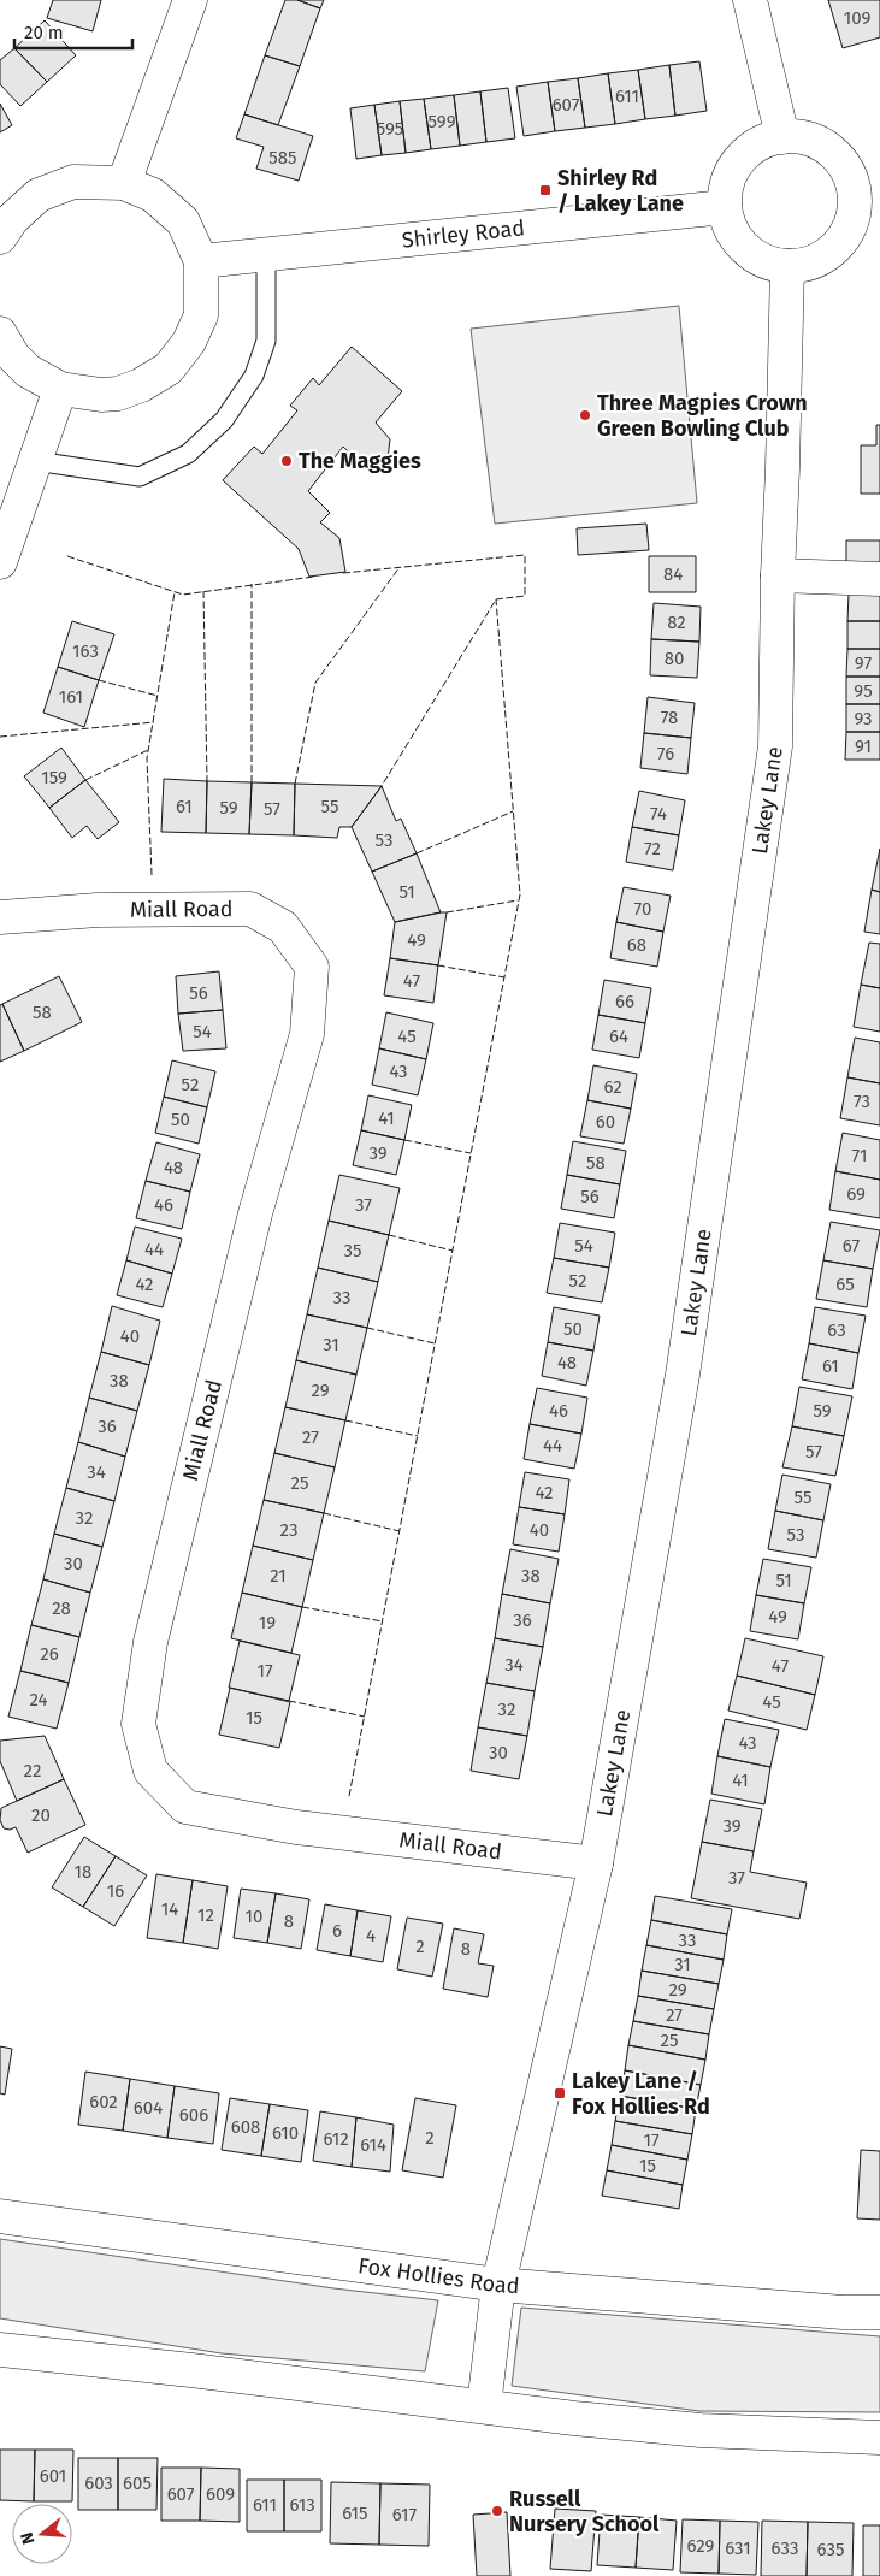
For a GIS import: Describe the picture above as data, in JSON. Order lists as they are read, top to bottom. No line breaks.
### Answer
{"streets":{"street":["Shirley Road","Lakey Lane","Miall Road","Fox Hollies Road"]},"crossings":[["Shirley Road","Lakey Lane"],["Lakey Lane","Miall Road"],["Lakey Lane","Fox Hollies Road"]],"places":{"transit":["Shirley Rd / Lakey Lane","Lakey Lane / Fox Hollies Rd"],"other":["Three Magpies Crown Green Bowling Club","The Maggies","Russell Nursery School"]},"house_numbers":["109","611","607","599","595","585","84","82","163","80","97","95","161","78","93","91","76","159","61","55","59","57","74","53","72","51","70","49","68","47","56","66","58","54","45","64","43","52","62","73","41","50","60","39","71","58","48","69","56","46","37","54","67","44","35","52","42","65","33","50","63","40","31","48","61","38","29","46","59","36","27","44","57","34","25","42","55","32","23","40","53","30","21","38","51","28","49","36","19","26","34","47","17","24","45","32","15","43","30","22","41","20","39","18","37","16","14","12","10","8","6","4","33","2","8","31","29","27","25","602","604","606","608","610","2","612","17","614","15","601","603","605","607","609","611","613","615","617","629","631","633","635"],"scale_bar":"20 m","north":"left"}
